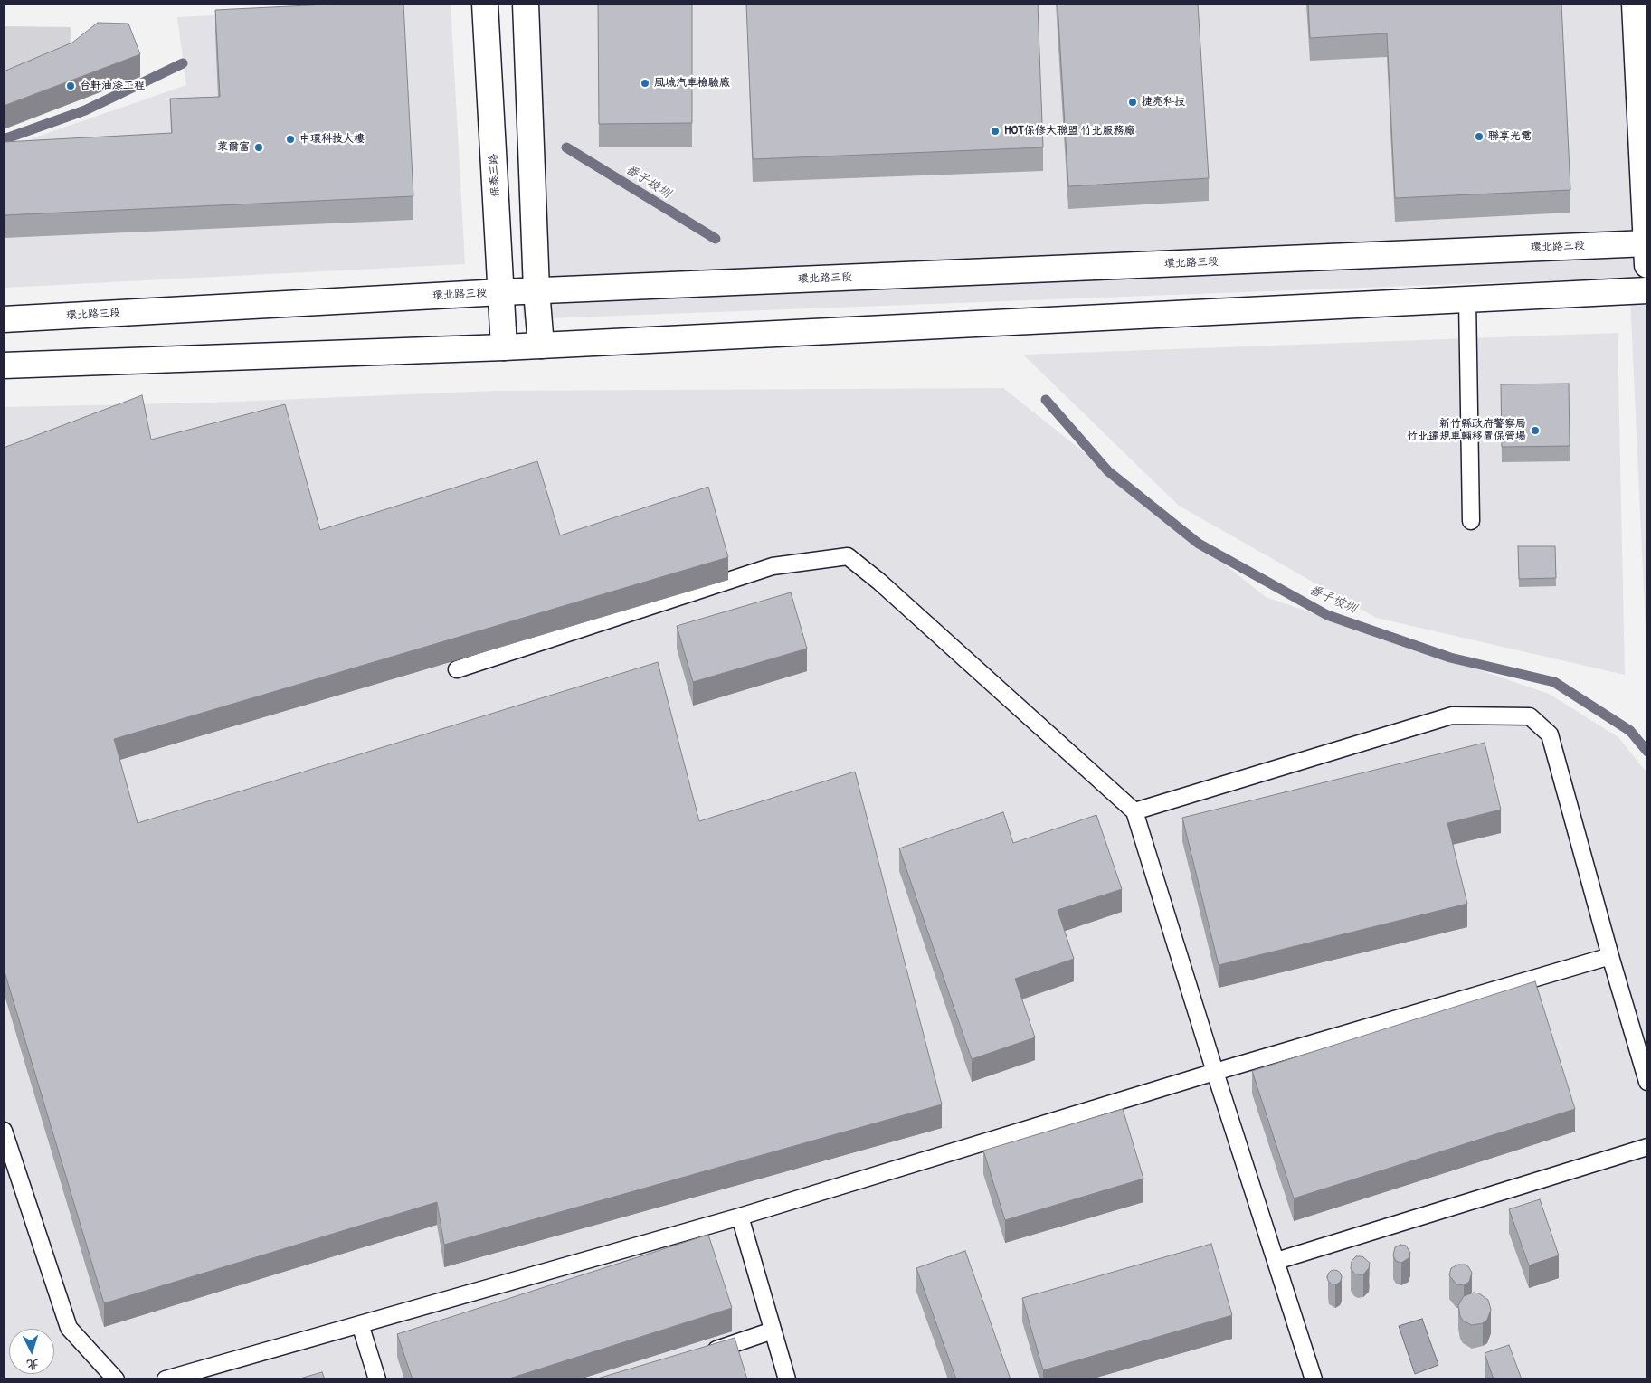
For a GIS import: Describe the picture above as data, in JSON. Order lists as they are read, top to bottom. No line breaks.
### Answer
{"streets":{"street":["保泰三路","環北路三段"]},"crossings":[["保泰三路","環北路三段"]],"water":["番子坡圳"],"places":["風城汽車檢驗廠","台軒油漆工程","捷亮科技","HOT保修大聯盟 竹北服務廠","聯享光電","中環科技大樓","萊爾富","新竹縣政府警察局 竹北違規車輛移置保管場"],"north":"bottom"}
